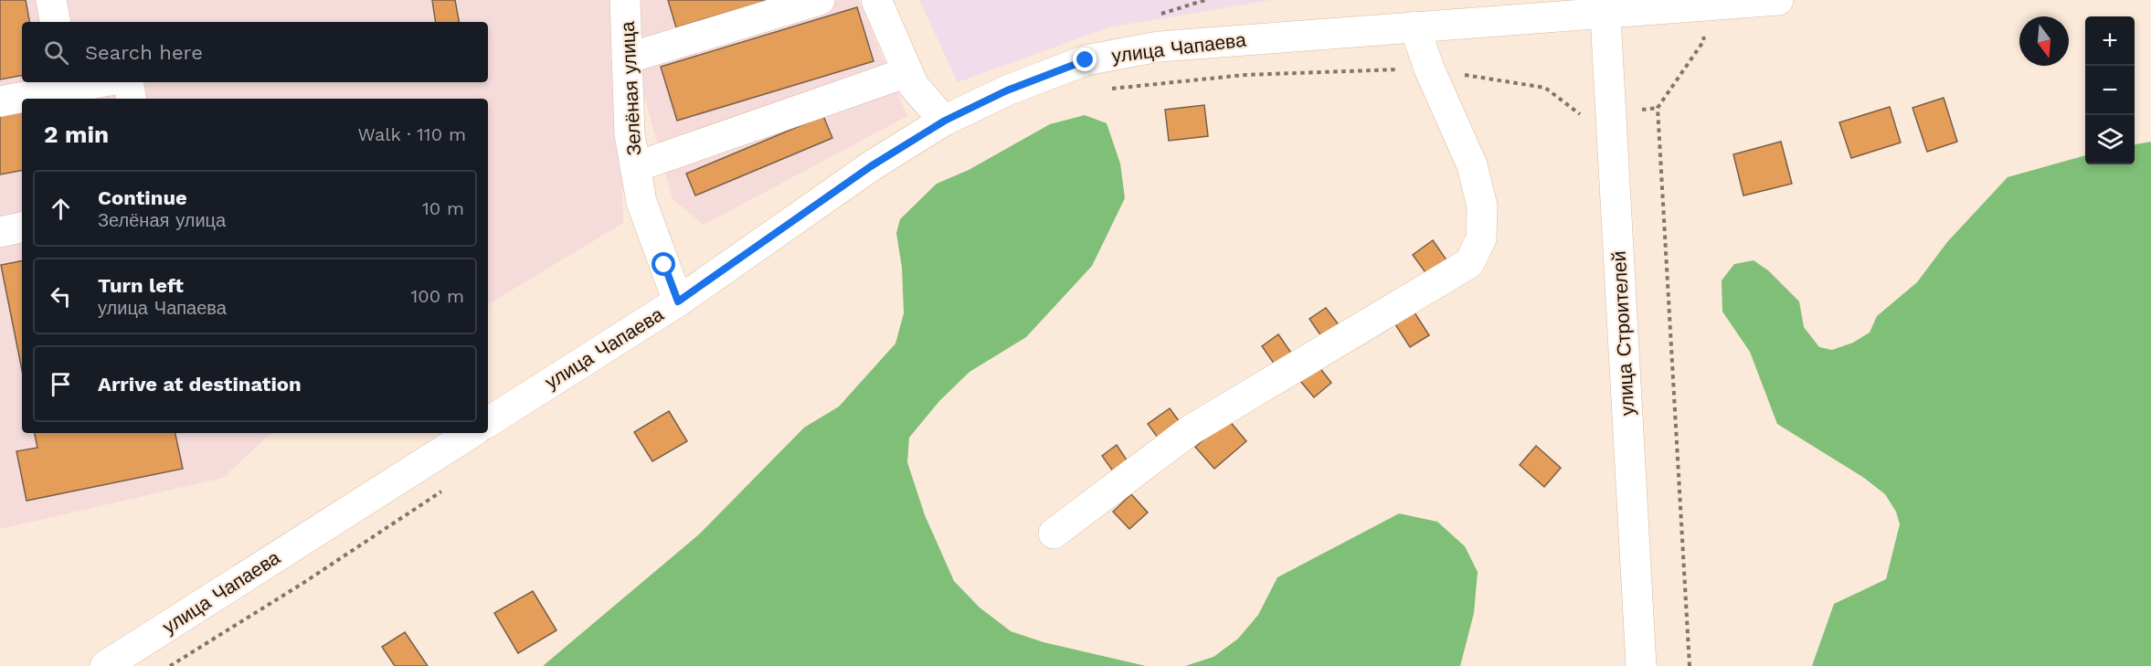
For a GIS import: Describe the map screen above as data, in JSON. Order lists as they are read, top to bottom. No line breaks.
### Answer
{"streets":{"street":["улица Чапаева","Зелёная улица","улица Строителей"]},"crossings":[["улица Чапаева","Зелёная улица"],["улица Чапаева","улица Строителей"]],"north":"bottom","page":{"map_buttons":["+","−"],"search":"Search here","heading":["2 min","Walk · 110 m"],"list":[["Continue","Зелёная улица","10 m"],["Turn left","улица Чапаева","100 m"],"Arrive at destination"]}}
